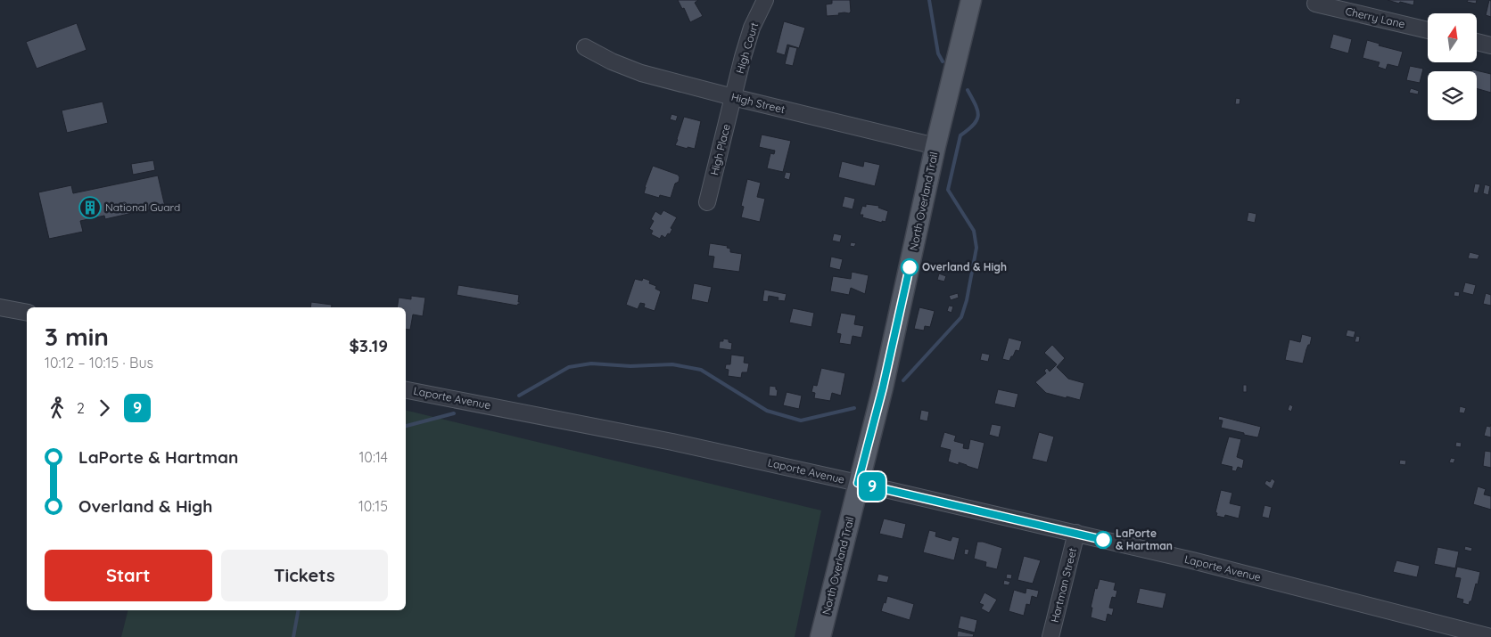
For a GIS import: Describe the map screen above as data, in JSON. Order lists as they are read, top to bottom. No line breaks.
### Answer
{"streets":{"main road":["North Overland Trail"],"street":["Cherry Lane","High Court","High Street","High Place","Laporte Avenue","Hartman Street"]},"crossings":[["High Court","High Street"],["High Court","High Place"],["High Street","High Place"],["High Street","North Overland Trail"],["North Overland Trail","Laporte Avenue"],["Laporte Avenue","Hartman Street"]],"places":{"building":["National Guard"],"other":["Overland & High","LaPorte & Hartman"]},"lines":["bus line 9"],"north":"top","page":{"on_map":"9","heading":["3 min","10:12 – 10:15 · Bus","$3.19"],"legs":["2","9"],"list":[{"name":"LaPorte & Hartman","value":"10:14"},{"name":"Overland & High","value":"10:15"}],"buttons":["Start","Tickets"]}}
